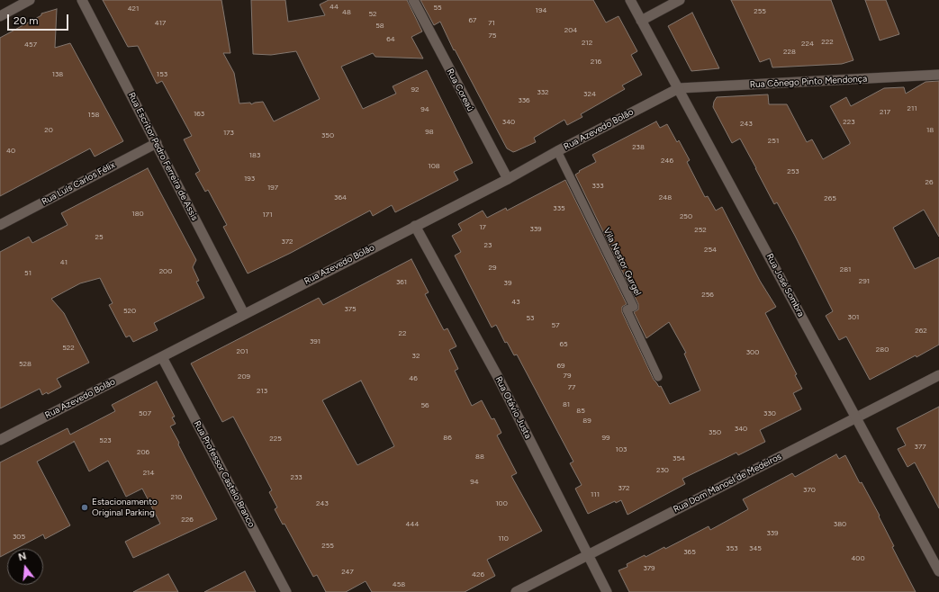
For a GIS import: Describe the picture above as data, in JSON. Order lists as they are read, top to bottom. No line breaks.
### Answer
{"streets":{"street":["Rua Cônego Pinto Mendonça","Rua Coreaú","Rua Azevedo Bolão","Rua Escritor Pedro Ferreira de Assis","Rua Luís Carlos Félix","Rua José Sombra","Rua Otávio Justa","Rua Professor Castelo Branco","Rua Dom Manoel de Medeiros"],"lane":["Vila Nestor Gurgel"]},"crossings":[["Rua Cônego Pinto Mendonça","Rua Azevedo Bolão"],["Rua Cônego Pinto Mendonça","Rua José Sombra"],["Rua Coreaú","Rua Azevedo Bolão"],["Rua Azevedo Bolão","Rua Escritor Pedro Ferreira de Assis"],["Rua Azevedo Bolão","Vila Nestor Gurgel"],["Rua Azevedo Bolão","Rua José Sombra"],["Rua Azevedo Bolão","Rua Otávio Justa"],["Rua Azevedo Bolão","Rua Professor Castelo Branco"],["Rua Escritor Pedro Ferreira de Assis","Rua Luís Carlos Félix"],["Rua José Sombra","Rua Dom Manoel de Medeiros"],["Rua Otávio Justa","Rua Dom Manoel de Medeiros"]],"places":["Estacionamento Original Parking"],"house_numbers":["44","55","421","194","255","48","52","67","417","71","58","204","75","64","222","212","224","457","228","216","138","153","92","332","324","336","211","94","217","163","158","340","223","243","20","18","98","173","350","251","238","40","183","246","108","253","193","26","333","197","364","248","265","335","180","171","250","17","339","252","25","372","23","254","41","29","281","200","51","291","361","39","256","43","375","520","301","53","57","262","22","391","65","522","280","201","300","32","528","69","79","209","46","77","213","81","56","85","507","330","89","340","350","86","99","225","523","377","103","206","88","354","230","214","233","94","372","370","111","210","243","100","226","444","380","339","305","110","255","353","345","365","400","379","247","426","458"],"scale_bar":"20 m","north":"top"}
